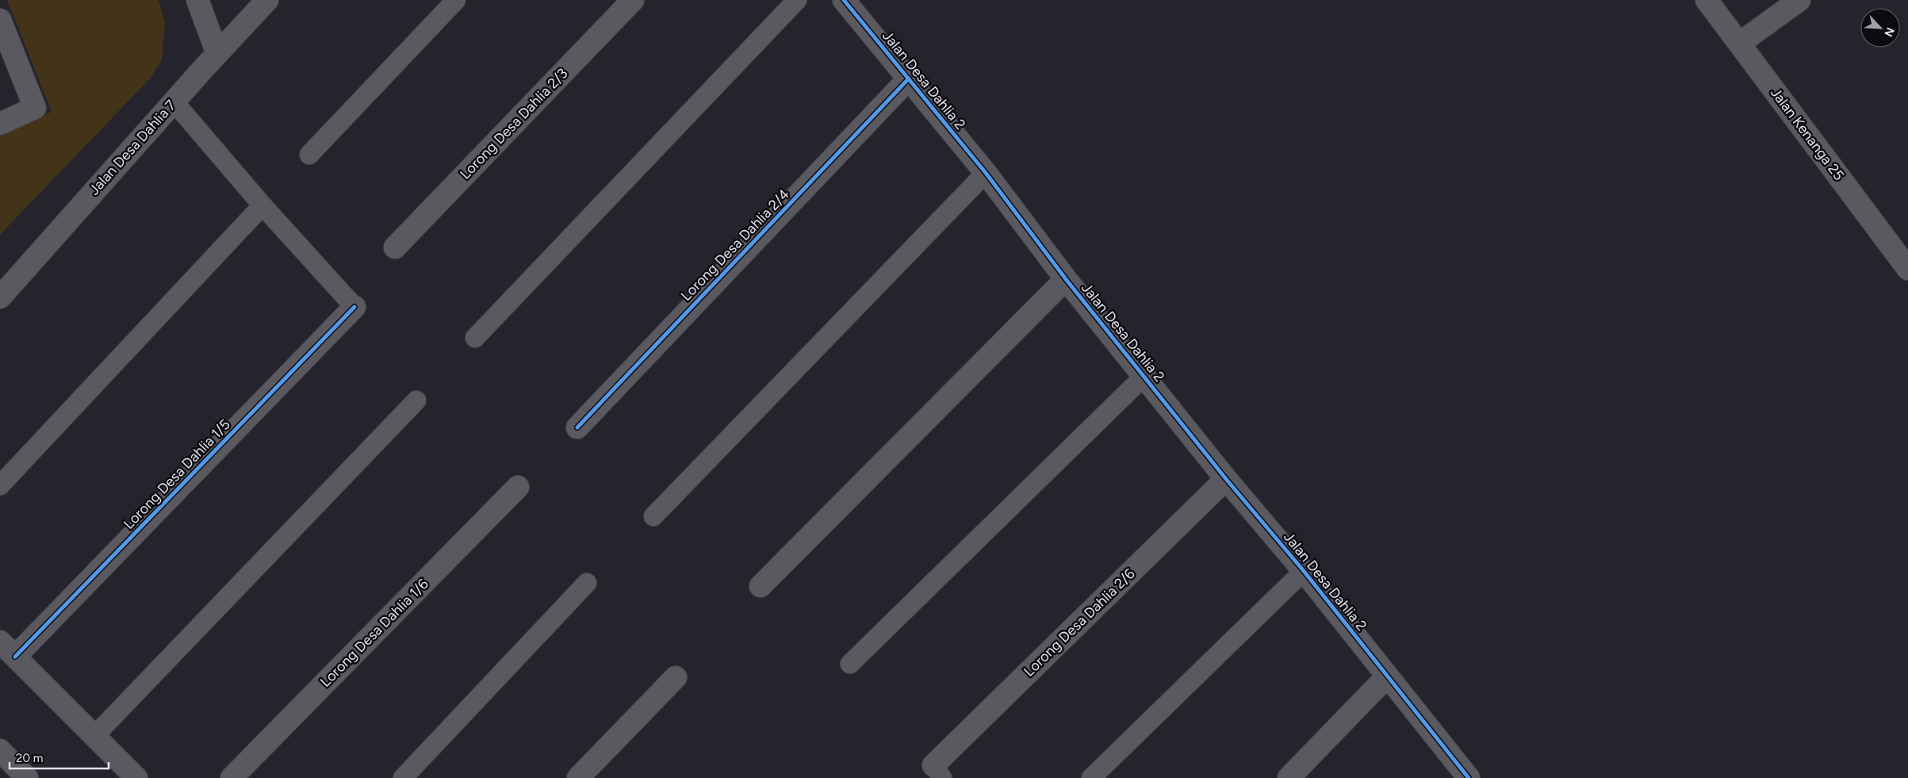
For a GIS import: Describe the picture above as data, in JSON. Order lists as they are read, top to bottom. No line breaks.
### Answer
{"streets":{"street":["Jalan Desa Dahlia 2","Lorong Desa Dahlia 2/3","Jalan Kenanga 25","Jalan Desa Dahlia 7","Lorong Desa Dahlia 2/4","Lorong Desa Dahlia 1/5","Lorong Desa Dahlia 2/6","Lorong Desa Dahlia 1/6"]},"crossings":[["Jalan Desa Dahlia 2","Lorong Desa Dahlia 2/4"],["Jalan Desa Dahlia 2","Lorong Desa Dahlia 2/6"]],"scale_bar":"20 m","north":"bottom right"}
